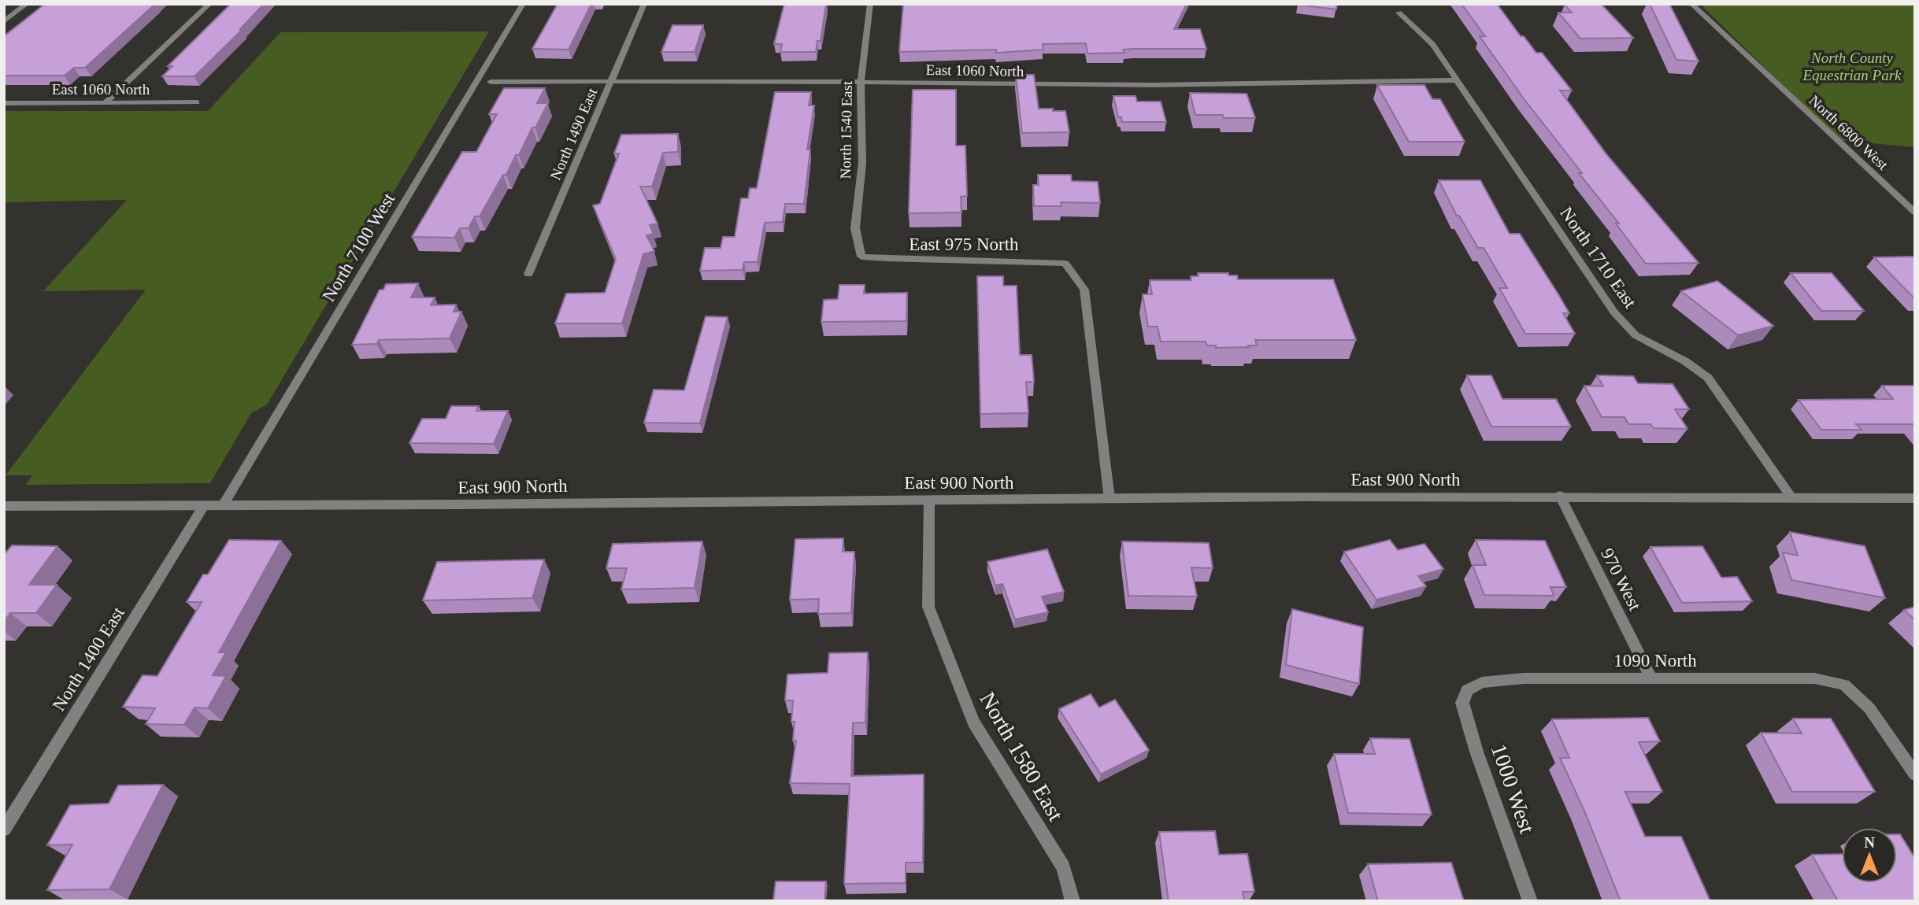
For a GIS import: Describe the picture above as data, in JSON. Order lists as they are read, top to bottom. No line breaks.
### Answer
{"streets":{"street":["East 1060 North","North 1540 East","North 6800 West","North 1490 East","East 975 North","North 7100 West","North 1710 East","East 900 North","970 West","North 1400 East","1090 North","North 1580 East","1000 West"]},"crossings":[["East 1060 North","North 1540 East"],["East 1060 North","North 1490 East"],["East 1060 North","North 1710 East"],["North 1540 East","East 975 North"],["East 975 North","East 900 North"],["North 7100 West","East 900 North"],["North 1710 East","East 900 North"],["East 900 North","970 West"],["East 900 North","North 1400 East"],["East 900 North","North 1580 East"],["970 West","1090 North"],["1090 North","1000 West"]],"parks":["North County Equestrian Park"],"north":"top"}
